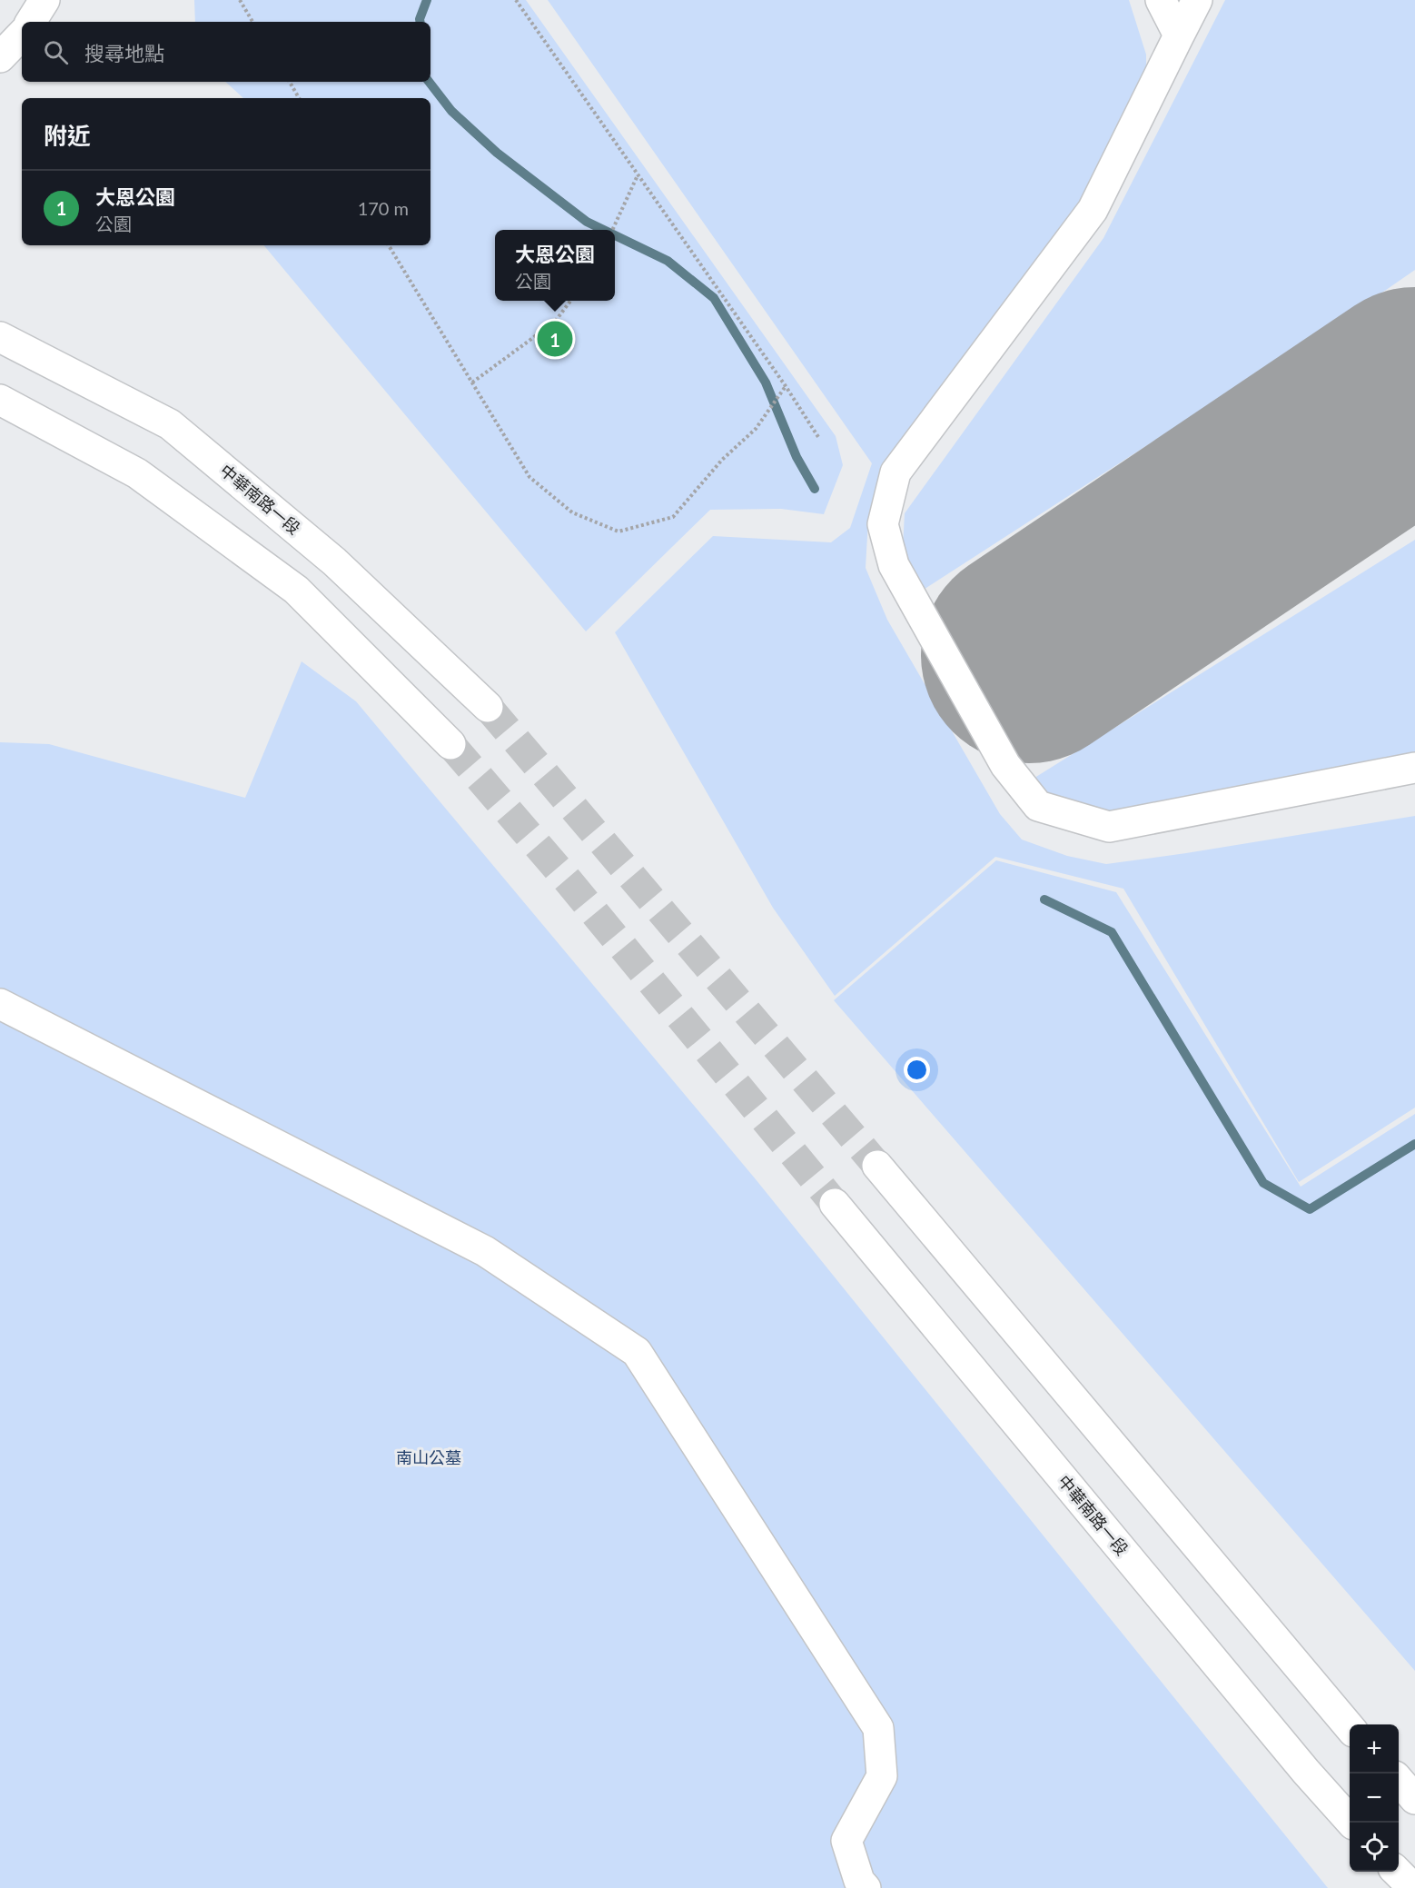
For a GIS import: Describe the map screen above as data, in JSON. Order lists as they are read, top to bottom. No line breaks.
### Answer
{"streets":{"street":["中華南路一段"]},"parks":["南山公墓"],"page":{"search":"搜尋地點","heading":"附近","list":[{"mark":"1","name":"大恩公園","note":"公園","value":"170 m"}],"popup":["大恩公園","公園"],"pins":"1","map_buttons":["+","−"]}}
